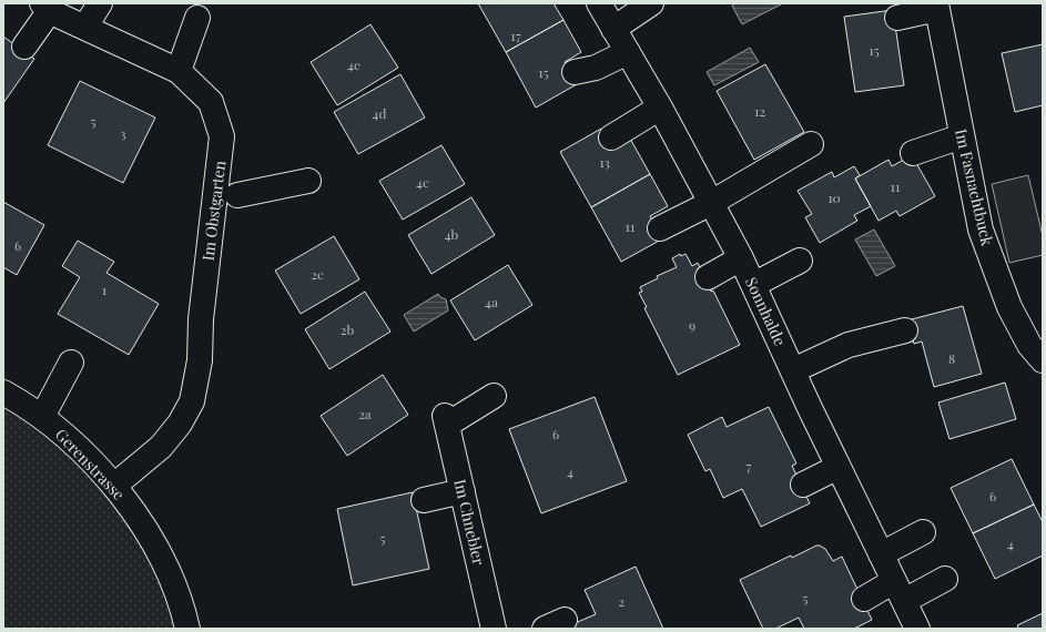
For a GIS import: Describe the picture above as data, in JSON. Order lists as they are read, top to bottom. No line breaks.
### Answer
{"streets":{"street":["Im Fasnachtbuck","Im Obstgarten","Sonnhalde","Gerenstrasse","Im Chnebler"]},"crossings":[["Im Obstgarten","Gerenstrasse"]],"house_numbers":["17","15","4e","15","12","4d","5","3","13","4c","11","10","11","4b","6","2c","1","4a","9","2b","8","2a","6","7","4","6","5","4","5","2"]}
